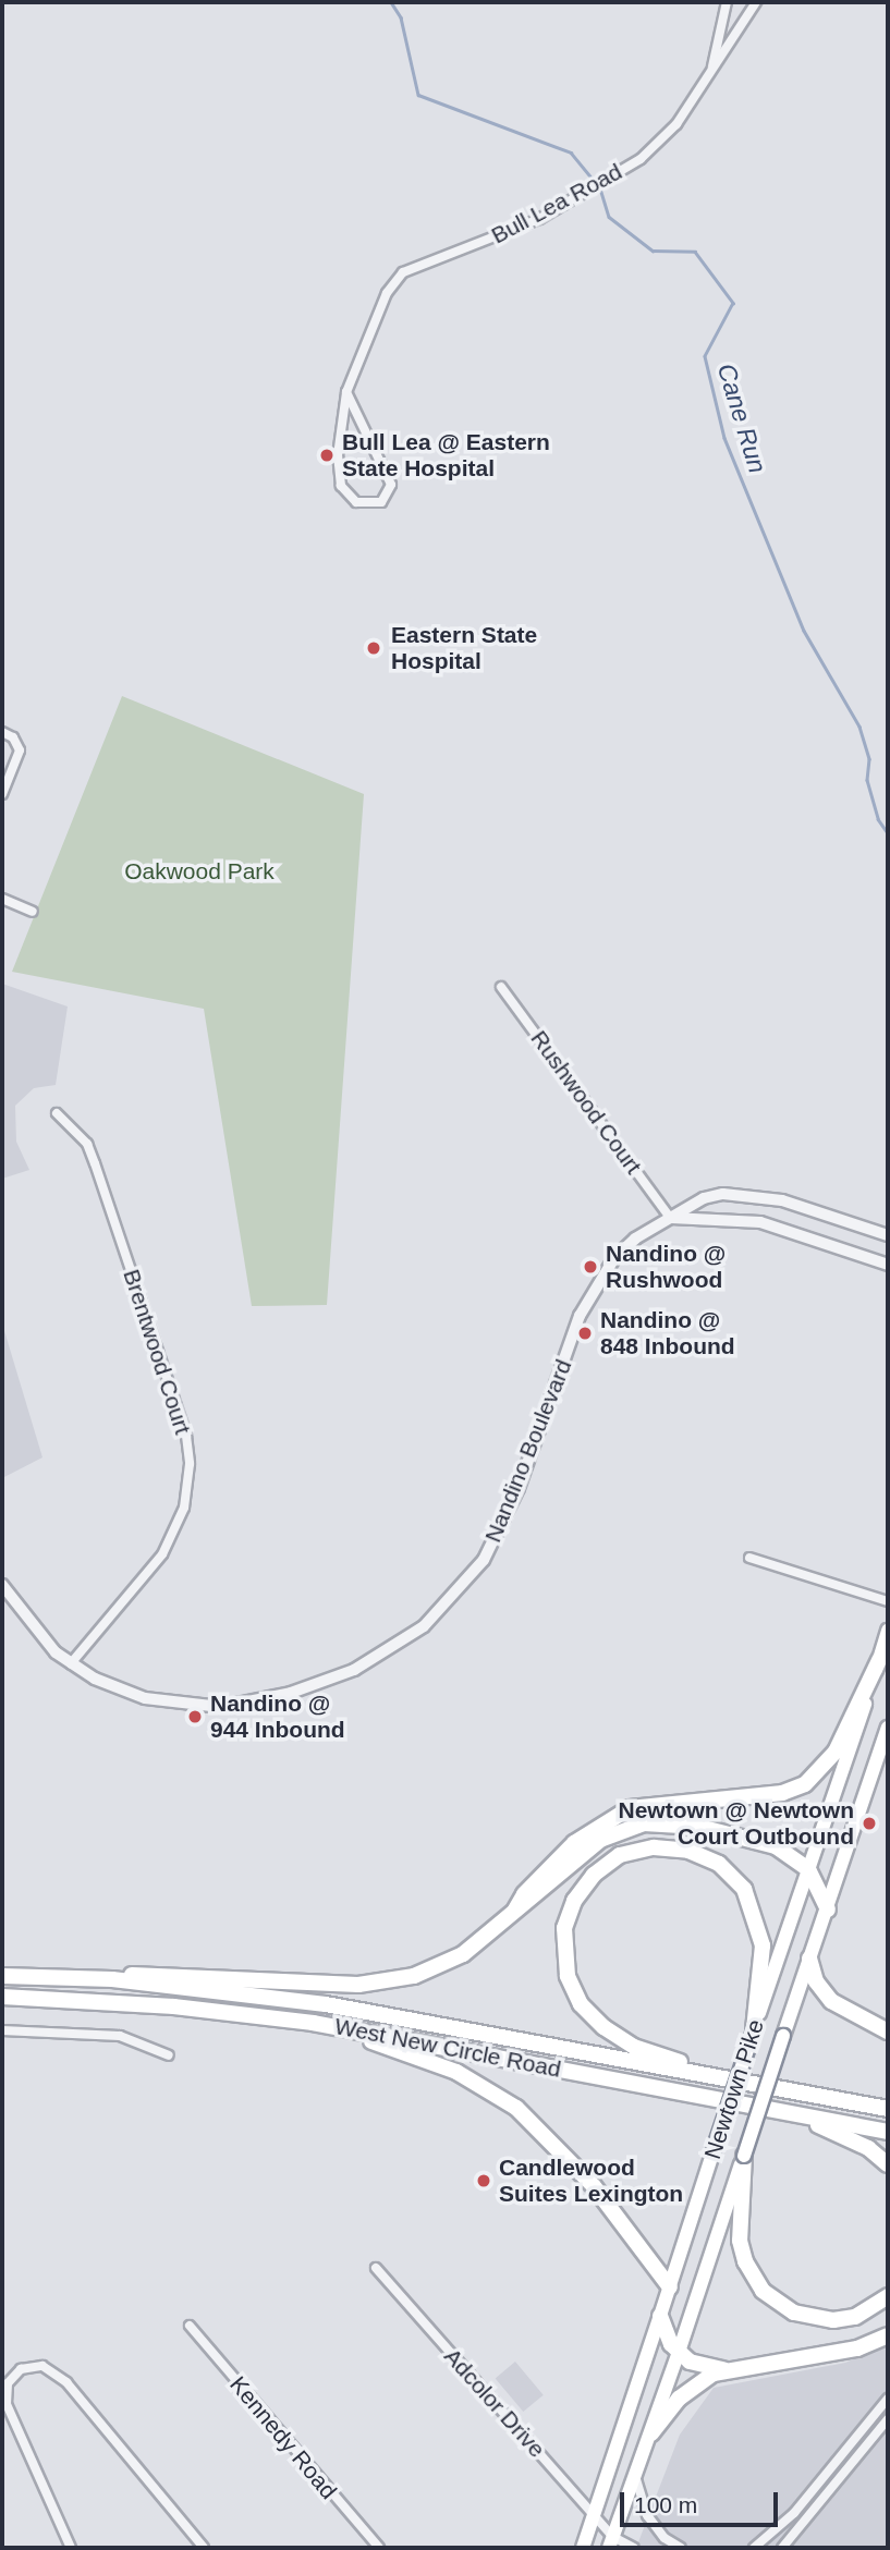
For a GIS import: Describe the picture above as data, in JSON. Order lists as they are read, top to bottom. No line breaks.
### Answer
{"streets":{"highway":["West New Circle Road"],"main road":["Newtown Pike"],"street":["Bull Lea Road","Rushwood Court","Brentwood Court","Nandino Boulevard","Adcolor Drive","Kennedy Road"]},"crossings":[["Rushwood Court","Nandino Boulevard"],["Brentwood Court","Nandino Boulevard"],["Newtown Pike","Adcolor Drive"]],"water":["Cane Run"],"parks":["Oakwood Park"],"places":["Bull Lea @ Eastern State Hospital","Eastern State Hospital","Nandino @ Rushwood","Nandino @ 848 Inbound","Nandino @ 944 Inbound","Newtown @ Newtown Court Outbound","Candlewood Suites Lexington"],"scale_bar":"100 m"}
